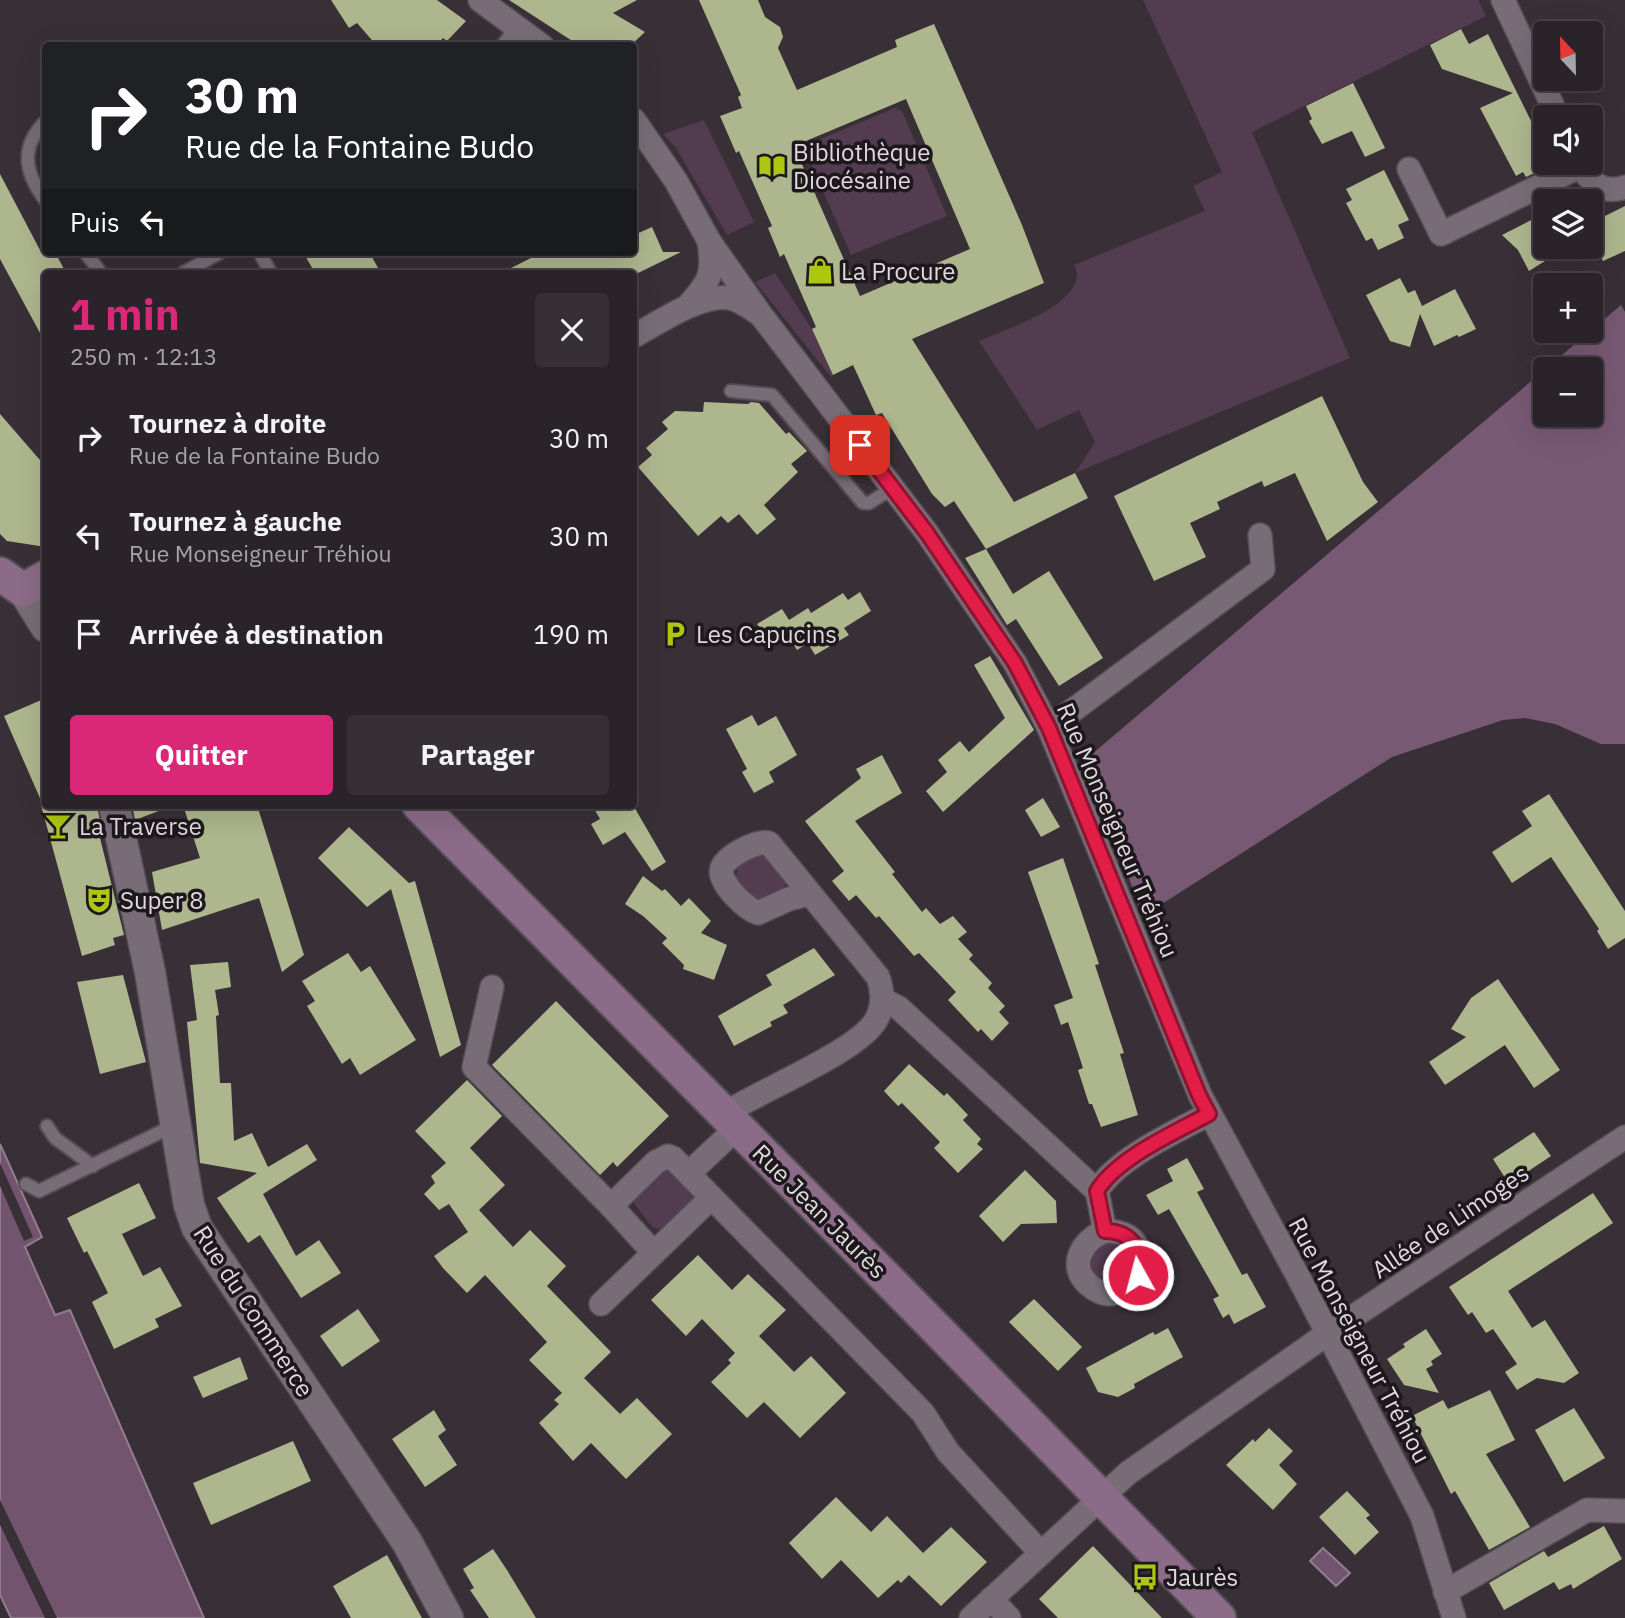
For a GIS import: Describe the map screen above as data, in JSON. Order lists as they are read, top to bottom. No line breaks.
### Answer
{"streets":{"main road":["Rue Jean Jaurès"],"street":["Rue Monseigneur Tréhiou","Allée de Limoges","Rue du Commerce"]},"crossings":[["Rue Monseigneur Tréhiou","Allée de Limoges"],["Rue Jean Jaurès","Allée de Limoges"]],"places":{"library":["Bibliothèque Diocésaine"],"shop":["La Procure"],"parking":["Les Capucins"],"bar":["La Traverse"],"theatre":["Super 8"],"bus stop":["Jaurès"]},"north":"top","page":{"map_buttons":["+","−"],"turn":["30 m","Rue de la Fontaine Budo"],"then":"Puis","heading":["1 min","250 m · 12:13"],"list":[{"name":"Tournez à droite","note":"Rue de la Fontaine Budo","value":"30 m"},{"name":"Tournez à gauche","note":"Rue Monseigneur Tréhiou","value":"30 m"},{"name":"Arrivée à destination","value":"190 m"}],"buttons":["Quitter","Partager"]}}
